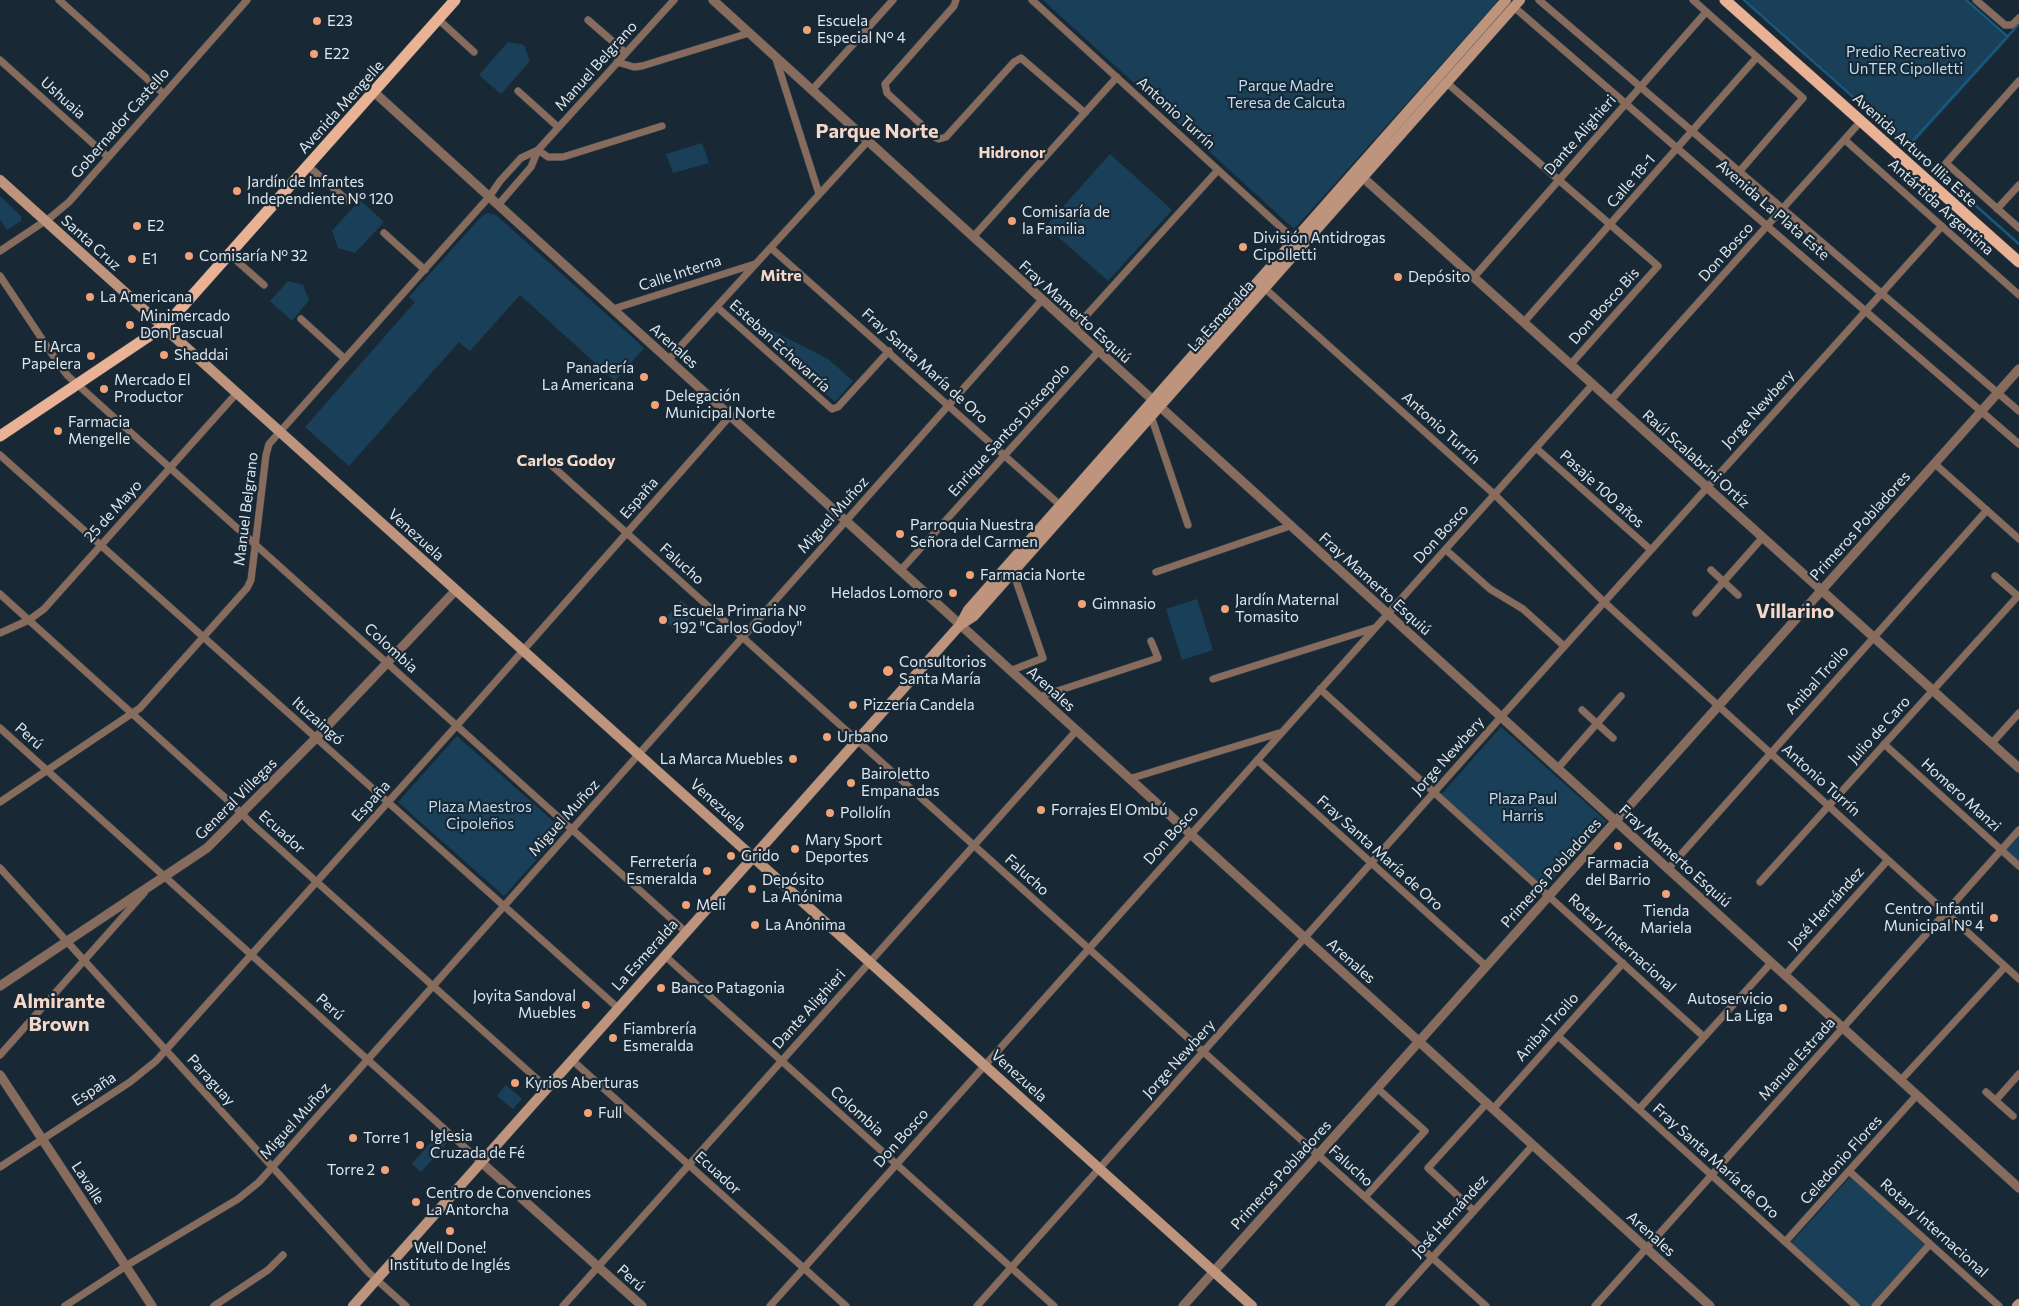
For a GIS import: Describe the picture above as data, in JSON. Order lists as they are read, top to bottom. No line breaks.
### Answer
{"streets":{"main road":["Avenida Mengelle","Avenida Arturo Illia Este","Santa Cruz","La Esmeralda","Venezuela"],"street":["Manuel Belgrano","Ushuaia","Antonio Turrín","Gobernador Castello","Dante Alighieri","Calle 18-1","Antártida Argentina","Avenida La Plata Este","Don Bosco","Calle Interna","Don Bosco Bis","Fray Mamerto Esquiú","Arenales","Esteban Echevarría","Fray Santa María de Oro","Jorge Newbery","Enrique Santos Discepolo","Raúl Scalabrini Ortíz","Pasaje 100 años","España","25 de Mayo","Miguel Muñoz","Primeros Pobladores","Falucho","Colombia","Anibal Troilo","Ituzaingó","Julio de Caro","Perú","Homero Manzi","General Villegas","Ecuador","José Hernández","Rotary Internacional","Manuel Estrada","Paraguay","Celedonio Flores","Lavalle"]},"crossings":[["Manuel Belgrano","Arenales"],["Manuel Belgrano","Venezuela"],["Manuel Belgrano","Colombia"],["Manuel Belgrano","Ituzaingó"],["Manuel Belgrano","Perú"],["Manuel Belgrano","Ecuador"],["Ushuaia","Gobernador Castello"],["Avenida Mengelle","Santa Cruz"],["Avenida Mengelle","Arenales"],["Avenida Mengelle","Venezuela"],["Avenida Mengelle","Colombia"],["Antonio Turrín","Don Bosco"],["Antonio Turrín","La Esmeralda"],["Antonio Turrín","Jorge Newbery"],["Antonio Turrín","Primeros Pobladores"],["Antonio Turrín","Anibal Troilo"],["Antonio Turrín","Julio de Caro"],["Antonio Turrín","José Hernández"],["Antonio Turrín","Manuel Estrada"],["Gobernador Castello","Santa Cruz"],["Dante Alighieri","Avenida La Plata Este"],["Dante Alighieri","Arenales"],["Dante Alighieri","Raúl Scalabrini Ortíz"],["Dante Alighieri","Venezuela"],["Dante Alighieri","Falucho"],["Dante Alighieri","Colombia"],["Dante Alighieri","Perú"],["Dante Alighieri","Ecuador"],["Avenida Arturo Illia Este","Don Bosco"],["Calle 18-1","Avenida La Plata Este"],["Calle 18-1","Don Bosco Bis"],["Calle 18-1","Raúl Scalabrini Ortíz"],["Antártida Argentina","Don Bosco"],["Antártida Argentina","Jorge Newbery"],["Avenida La Plata Este","Don Bosco"],["Avenida La Plata Este","La Esmeralda"],["Avenida La Plata Este","Jorge Newbery"],["Avenida La Plata Este","Primeros Pobladores"],["Santa Cruz","Venezuela"],["Don Bosco","Fray Mamerto Esquiú"],["Don Bosco","Arenales"],["Don Bosco","Fray Santa María de Oro"],["Don Bosco","Raúl Scalabrini Ortíz"],["Don Bosco","Pasaje 100 años"],["Don Bosco","Venezuela"],["Don Bosco","Falucho"],["Don Bosco","Colombia"],["Don Bosco","Ecuador"],["Don Bosco","Rotary Internacional"],["Calle Interna","Arenales"],["Don Bosco Bis","Raúl Scalabrini Ortíz"],["Fray Mamerto Esquiú","La Esmeralda"],["Fray Mamerto Esquiú","Jorge Newbery"],["Fray Mamerto Esquiú","Enrique Santos Discepolo"],["Fray Mamerto Esquiú","Miguel Muñoz"],["Fray Mamerto Esquiú","Primeros Pobladores"],["Fray Mamerto Esquiú","Anibal Troilo"],["Fray Mamerto Esquiú","José Hernández"],["Fray Mamerto Esquiú","Manuel Estrada"],["Fray Mamerto Esquiú","Celedonio Flores"],["La Esmeralda","Arenales"],["La Esmeralda","Fray Santa María de Oro"],["La Esmeralda","Raúl Scalabrini Ortíz"],["La Esmeralda","Venezuela"],["La Esmeralda","Falucho"],["La Esmeralda","Colombia"],["La Esmeralda","Ituzaingó"],["La Esmeralda","Perú"],["La Esmeralda","Ecuador"],["La Esmeralda","Paraguay"],["Arenales","Jorge Newbery"],["Arenales","Enrique Santos Discepolo"],["Arenales","España"],["Arenales","Miguel Muñoz"],["Arenales","Primeros Pobladores"],["Arenales","Anibal Troilo"],["Arenales","José Hernández"],["Arenales","Manuel Estrada"],["Esteban Echevarría","Fray Santa María de Oro"],["Fray Santa María de Oro","Jorge Newbery"],["Fray Santa María de Oro","Enrique Santos Discepolo"],["Fray Santa María de Oro","Miguel Muñoz"],["Fray Santa María de Oro","Primeros Pobladores"],["Fray Santa María de Oro","Anibal Troilo"],["Fray Santa María de Oro","Manuel Estrada"],["Fray Santa María de Oro","Celedonio Flores"],["Jorge Newbery","Raúl Scalabrini Ortíz"],["Jorge Newbery","Pasaje 100 años"],["Jorge Newbery","Venezuela"],["Jorge Newbery","Falucho"],["Jorge Newbery","Colombia"],["Jorge Newbery","Rotary Internacional"],["Raúl Scalabrini Ortíz","Primeros Pobladores"],["Raúl Scalabrini Ortíz","Anibal Troilo"],["Raúl Scalabrini Ortíz","Julio de Caro"],["España","Venezuela"],["España","Falucho"],["España","Colombia"],["España","Ituzaingó"],["España","Perú"],["España","Ecuador"],["España","Paraguay"],["España","Lavalle"],["25 de Mayo","Venezuela"],["25 de Mayo","Colombia"],["25 de Mayo","Ituzaingó"],["25 de Mayo","Ecuador"],["Miguel Muñoz","Venezuela"],["Miguel Muñoz","Falucho"],["Miguel Muñoz","Colombia"],["Miguel Muñoz","Ituzaingó"],["Miguel Muñoz","Perú"],["Miguel Muñoz","Ecuador"],["Miguel Muñoz","Paraguay"],["Miguel Muñoz","Lavalle"],["Primeros Pobladores","Venezuela"],["Primeros Pobladores","Falucho"],["Primeros Pobladores","Rotary Internacional"],["Venezuela","General Villegas"],["Falucho","José Hernández"],["Colombia","General Villegas"],["Anibal Troilo","José Hernández"],["Anibal Troilo","Rotary Internacional"],["Ituzaingó","General Villegas"],["Julio de Caro","Homero Manzi"],["Perú","General Villegas"],["Homero Manzi","Manuel Estrada"],["General Villegas","Ecuador"],["General Villegas","Paraguay"],["Rotary Internacional","Celedonio Flores"]],"districts":["Parque Norte","Hidronor","Mitre","Carlos Godoy","Villarino","Almirante Brown"],"parks":["Predio Recreativo UnTER Cipolletti","Parque Madre Teresa de Calcuta","Plaza Paul Harris","Plaza Maestros Cipoleños"],"places":["E23","Escuela Especial N° 4","E22","Jardín de Infantes Independiente N° 120","Comisaría de la Familia","E2","División Antidrogas Cipolletti","Comisaría Nº 32","E1","Depósito","La Americana","Minimercado Don Pascual","Shaddai","El Arca Papelera","Panadería La Americana","Mercado El Productor","Delegación Municipal Norte","Farmacia Mengelle","Parroquia Nuestra Señora del Carmen","Farmacia Norte","Helados Lomoro","Gimnasio","Jardín Maternal Tomasito","Escuela Primaria N° 192 \"Carlos Godoy\"","Consultorios Santa María","Pizzería Candela","Urbano","La Marca Muebles","Bairoletto Empanadas","Forrajes El Ombú","Pollolín","Farmacia del Barrio","Mary Sport Deportes","Grido","Ferretería Esmeralda","Depósito La Anónima","Tienda Mariela","Meli","Centro Infantil Municipal N° 4","La Anónima","Banco Patagonia","Joyita Sandoval Muebles","Autoservicio La Liga","Fiambrería Esmeralda","Kyrios Aberturas","Full","Torre 1","Iglesia Cruzada de Fé","Torre 2","Centro de Convenciones La Antorcha","Well Done! Instituto de Inglés"]}
